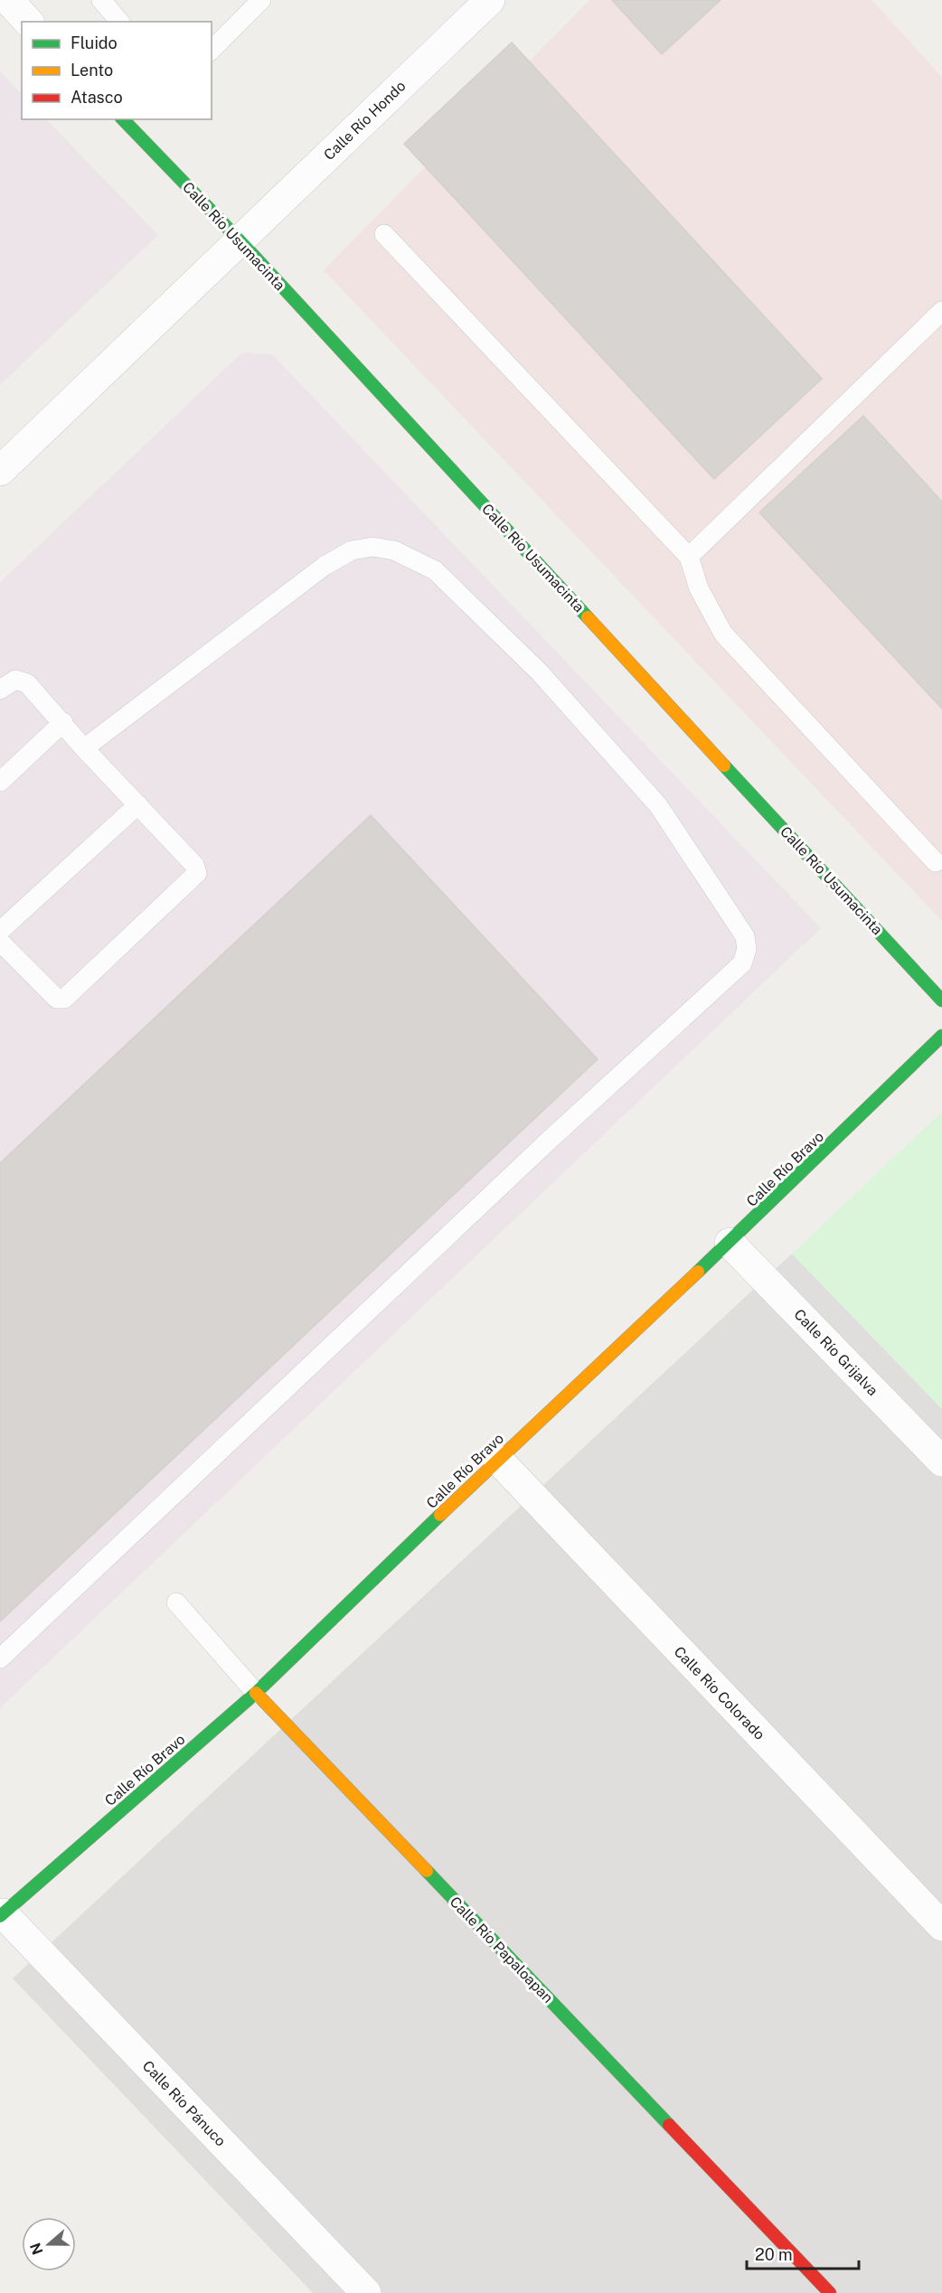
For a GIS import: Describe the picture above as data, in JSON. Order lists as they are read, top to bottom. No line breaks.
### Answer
{"streets":{"street":["Calle Río Hondo","Calle Río Usumacinta","Calle Río Bravo","Calle Río Grijalva","Calle Río Colorado","Calle Río Papaloapan","Calle Río Pánuco"]},"crossings":[["Calle Río Hondo","Calle Río Usumacinta"],["Calle Río Bravo","Calle Río Grijalva"],["Calle Río Bravo","Calle Río Colorado"],["Calle Río Bravo","Calle Río Papaloapan"],["Calle Río Bravo","Calle Río Pánuco"]],"legend":["Fluido","Lento","Atasco"],"scale_bar":"20 m","north":"left"}
